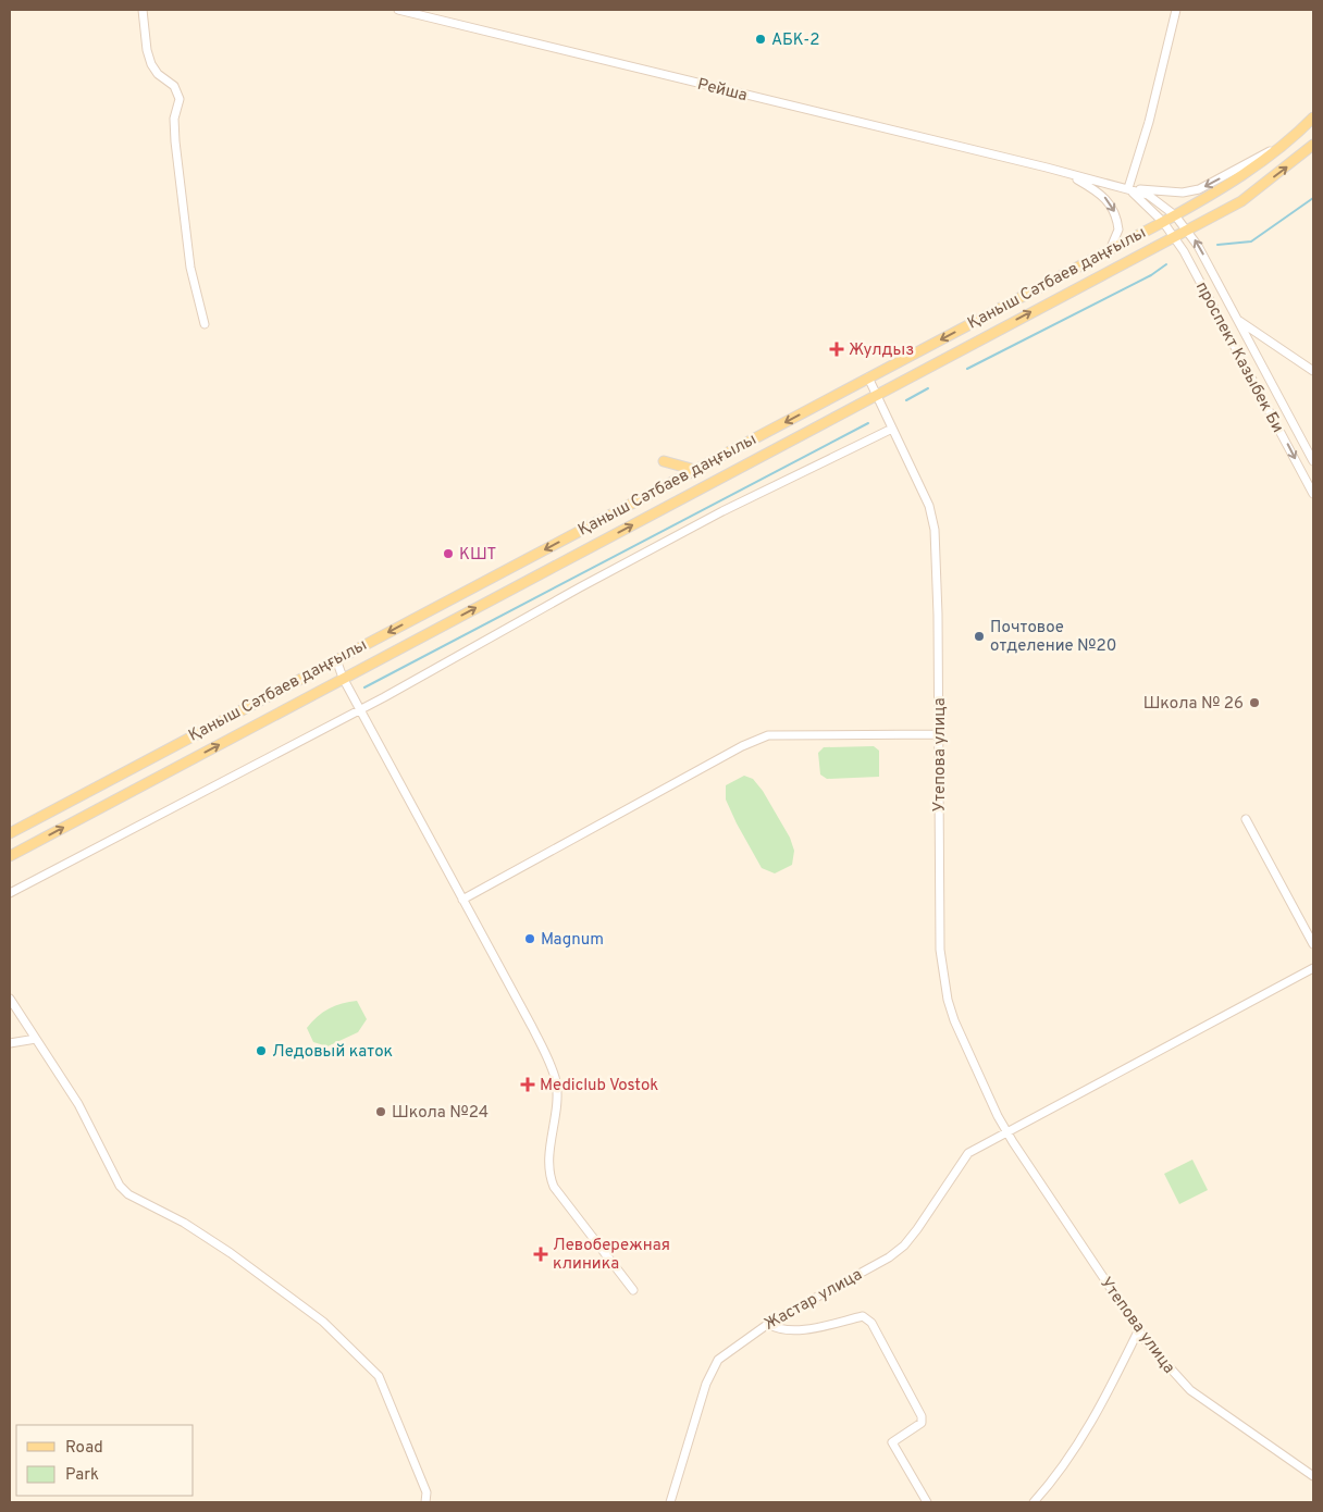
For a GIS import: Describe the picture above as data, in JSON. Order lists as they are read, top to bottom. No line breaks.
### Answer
{"streets":{"main road":["Қаныш Сәтбаев даңғылы"],"street":["Рейша","проспект Казыбек Би","Утепова улица","Жастар улица"]},"crossings":[["Рейша","проспект Казыбек Би"],["Қаныш Сәтбаев даңғылы","проспект Казыбек Би"],["Қаныш Сәтбаев даңғылы","Утепова улица"],["Утепова улица","Жастар улица"]],"places":{"other":["АБК-2","КШТ","Почтовое отделение №20","Школа № 26","Magnum","Ледовый каток","Школа №24"],"health":["Жулдыз","Mediclub Vostok","Левобережная клиника"]},"legend":["Road","Park"]}
